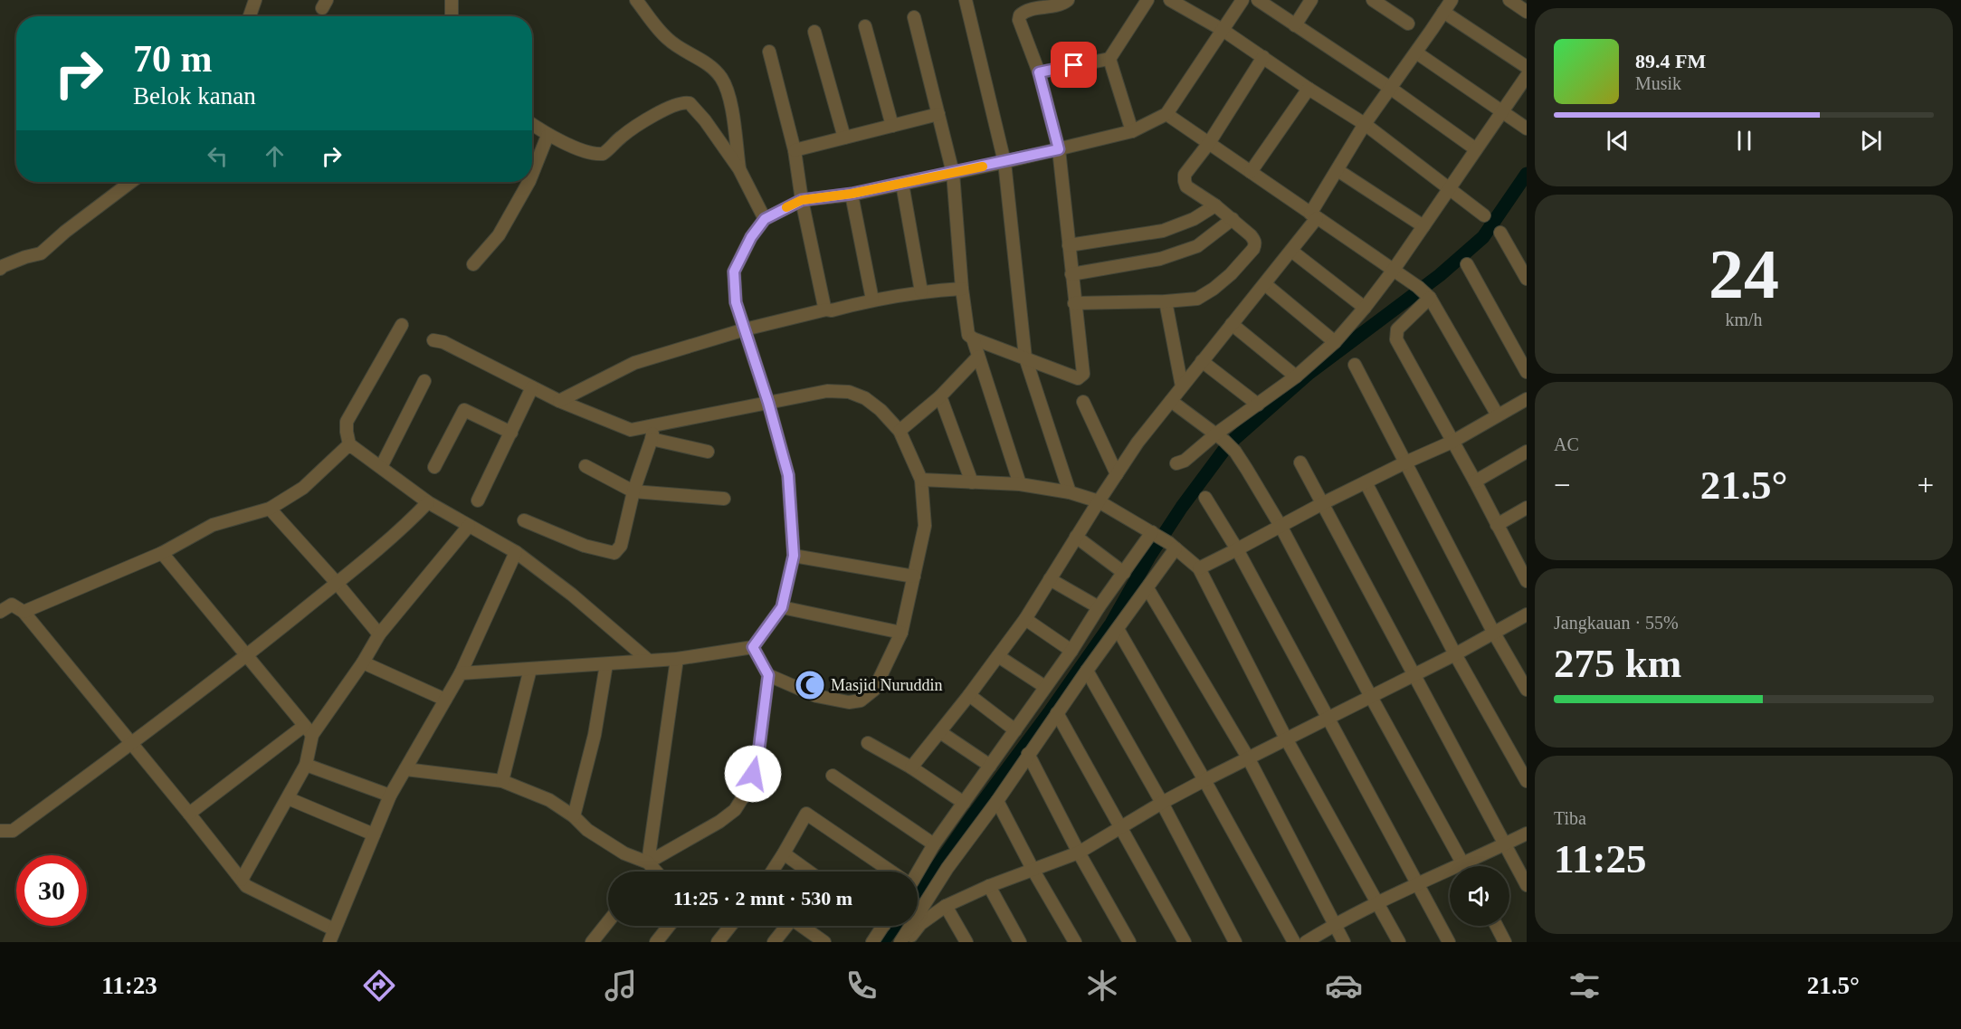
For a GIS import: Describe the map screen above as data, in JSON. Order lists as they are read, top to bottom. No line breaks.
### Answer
{"places":{"mosque":["Masjid Nuruddin"]},"page":{"turn":["70 m","Belok kanan"],"song":["89.4 FM","Musik"],"tile":[["24","km/h"],"AC",["Jangkauan · 55%","275 km"],["Tiba","11:25"]],"heat":["−","21.5°","+"],"limit":"30","trip":"11:25 · 2 mnt · 530 m","tabs":["11:23","21.5°"]}}
